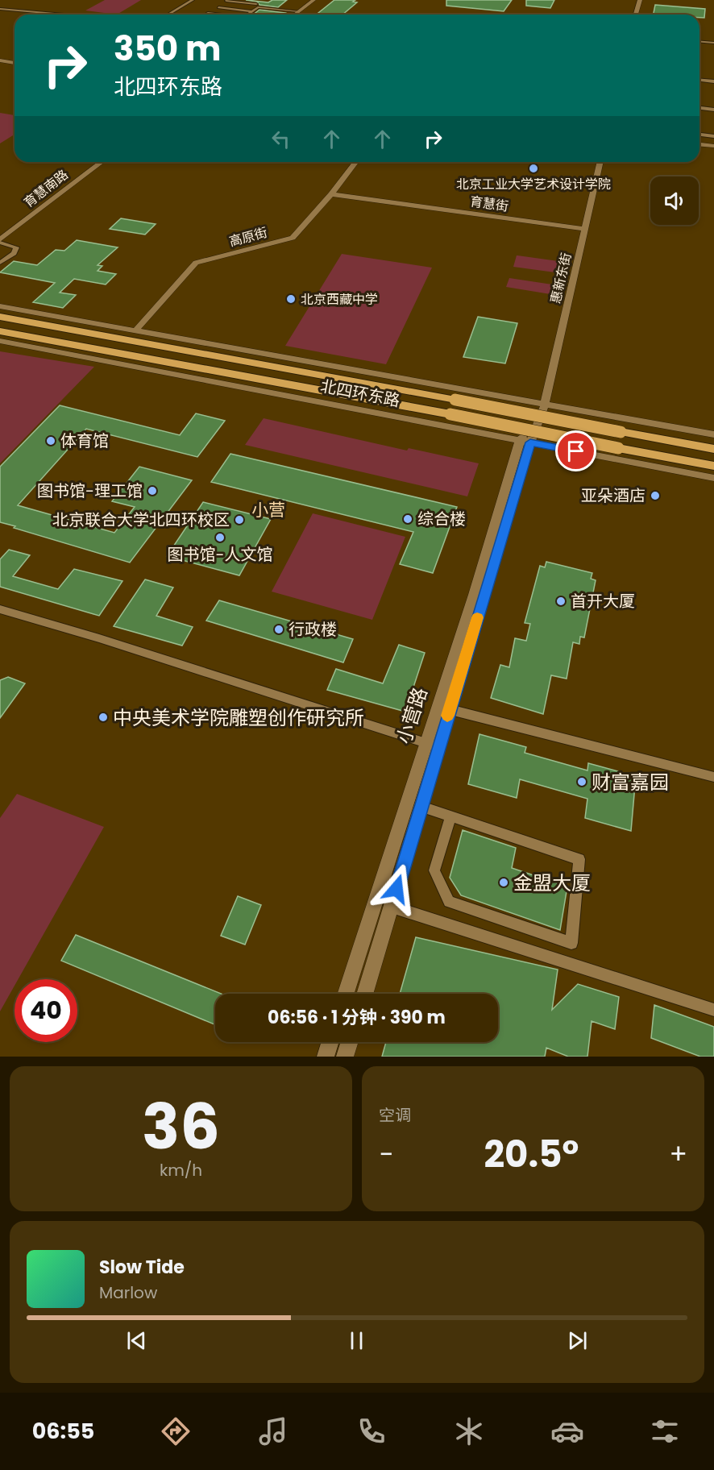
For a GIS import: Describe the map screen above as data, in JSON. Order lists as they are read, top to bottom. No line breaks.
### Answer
{"streets":{"highway":["北四环东路"],"street":["育慧南路","育慧街","高原街","惠新东街","小营路"]},"crossings":[["育慧街","高原街"],["育慧街","惠新东街"],["高原街","北四环东路"],["惠新东街","北四环东路"],["惠新东街","小营路"],["北四环东路","小营路"]],"districts":["小营"],"places":["北京工业大学艺术设计学院","北京西藏中学","体育馆","图书馆-理工馆","亚朵酒店","综合楼","北京联合大学北四环校区","图书馆-人文馆","首开大厦","行政楼","中央美术学院雕塑创作研究所","财富嘉园","金盟大厦"],"page":{"turn":["350 m","北四环东路"],"limit":"40","trip":"06:56 · 1 分钟 · 390 m","tile":[["36","km/h"],"空调"],"heat":["−","20.5°","+"],"song":["Slow Tide","Marlow"],"tabs":"06:55"}}
